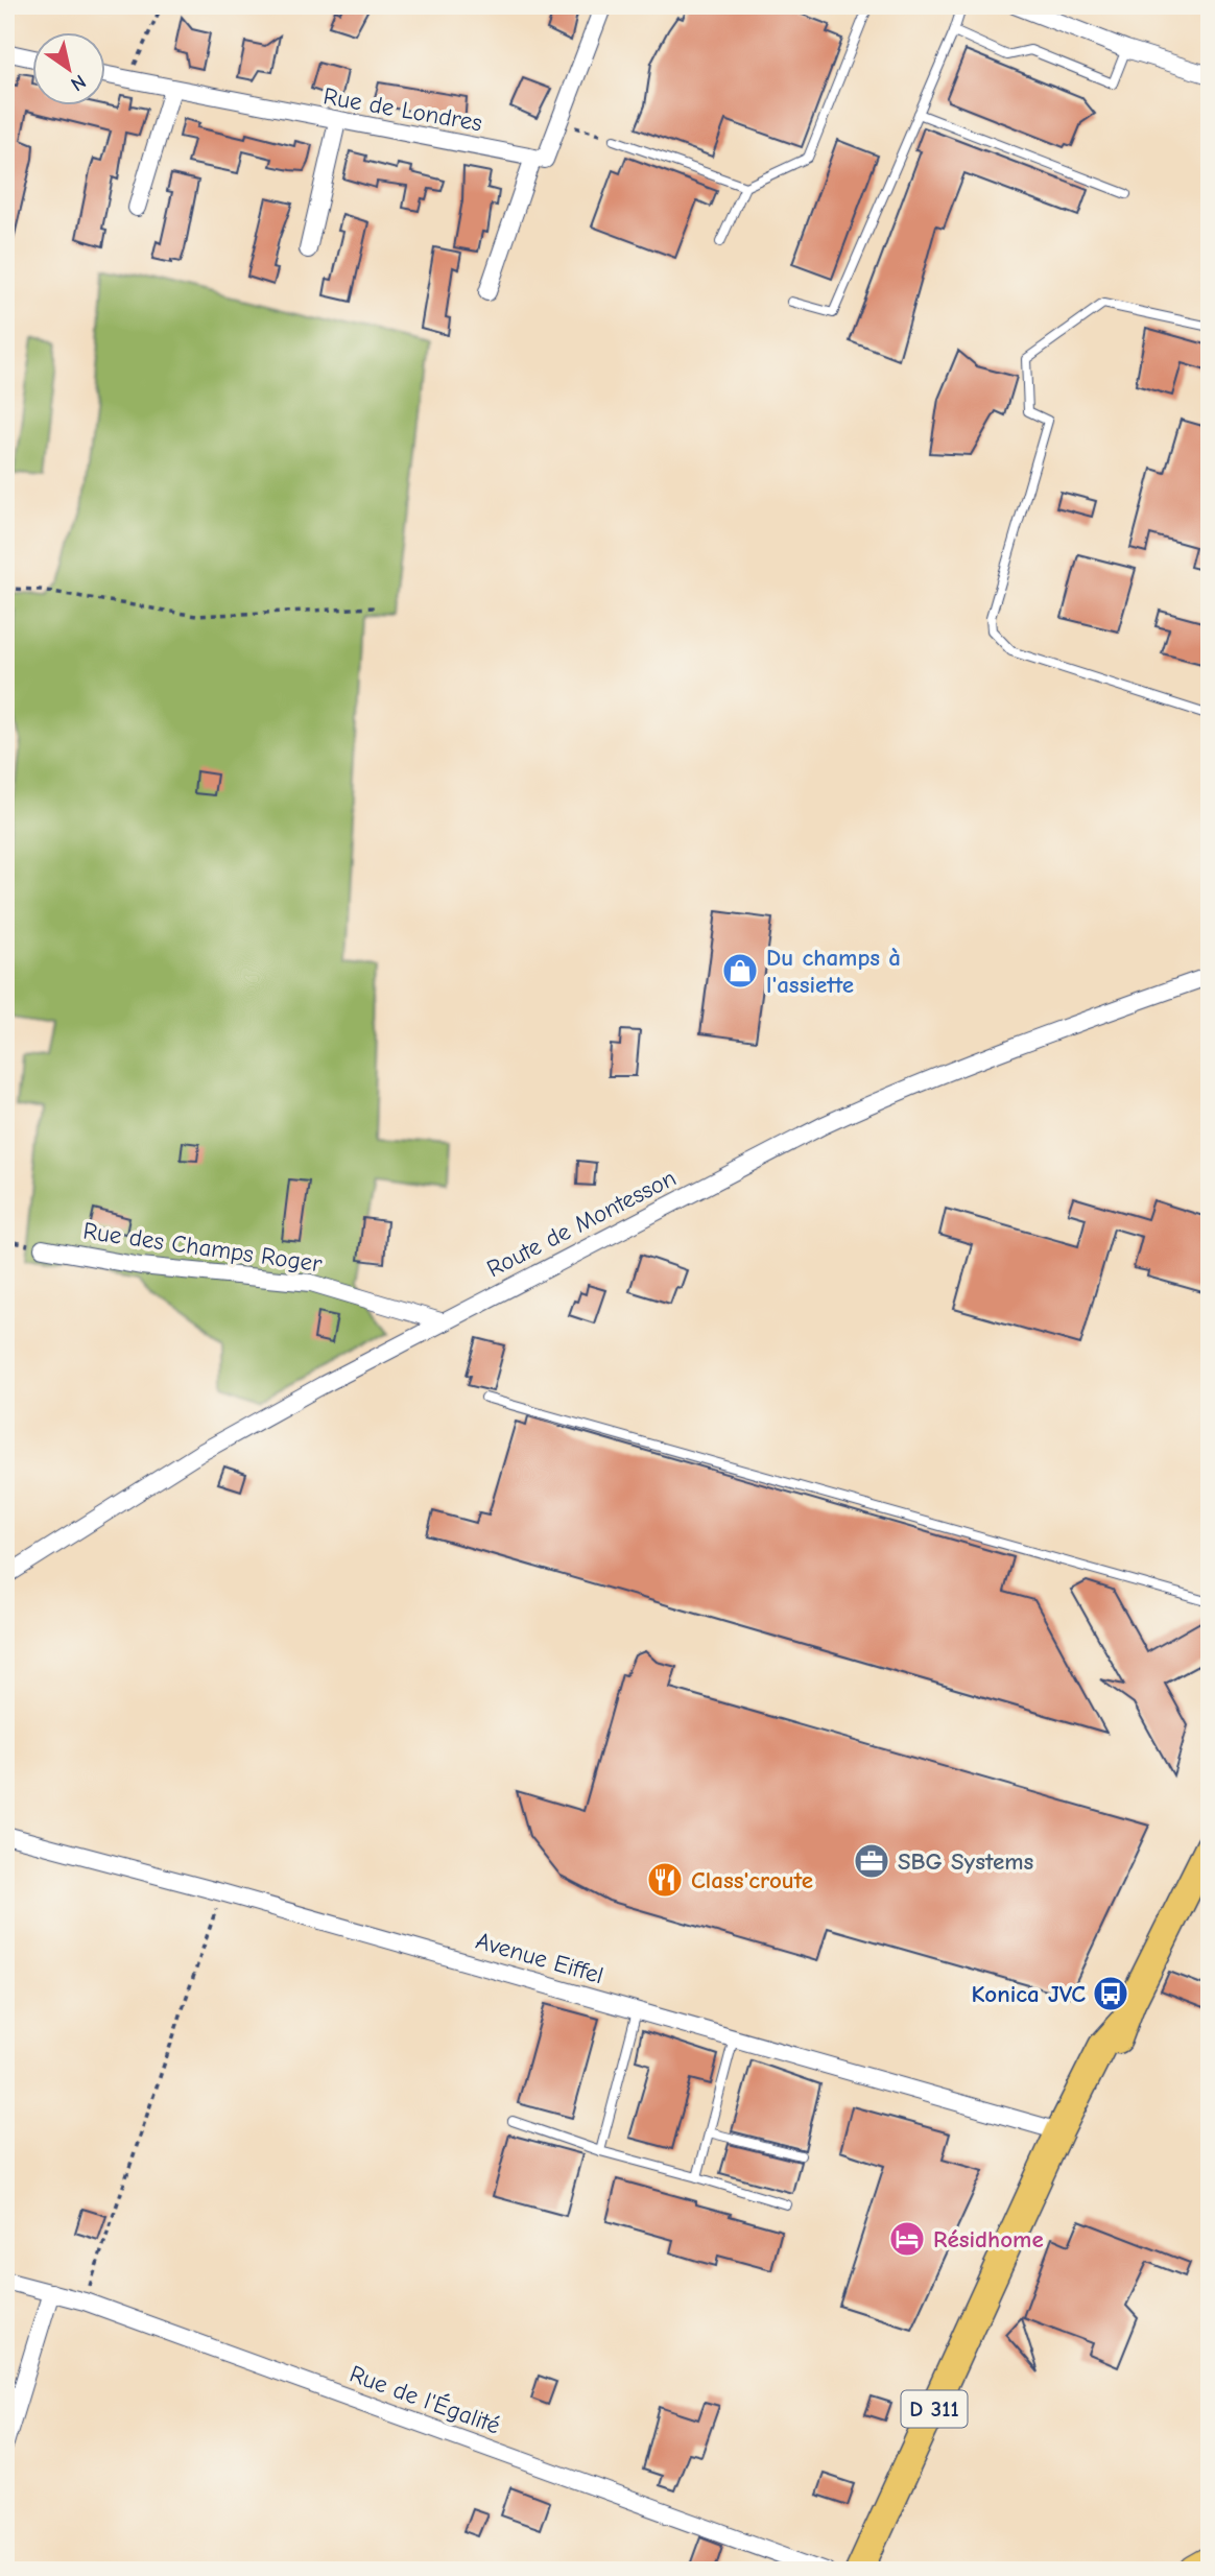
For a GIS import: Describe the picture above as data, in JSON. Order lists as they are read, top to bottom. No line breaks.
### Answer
{"streets":{"main road":["D 311"],"street":["Rue de Londres","Route de Montesson","Rue des Champs Roger","Avenue Eiffel","Rue de l'Égalité"]},"crossings":[["Route de Montesson","Rue des Champs Roger"],["Avenue Eiffel","D 311"]],"places":{"shop":["Du champs à l'assiette"],"office":["SBG Systems"],"restaurant":["Class'croute"],"bus stop":["Konica JVC"],"hotel":["Résidhome"]},"north":"bottom right"}
